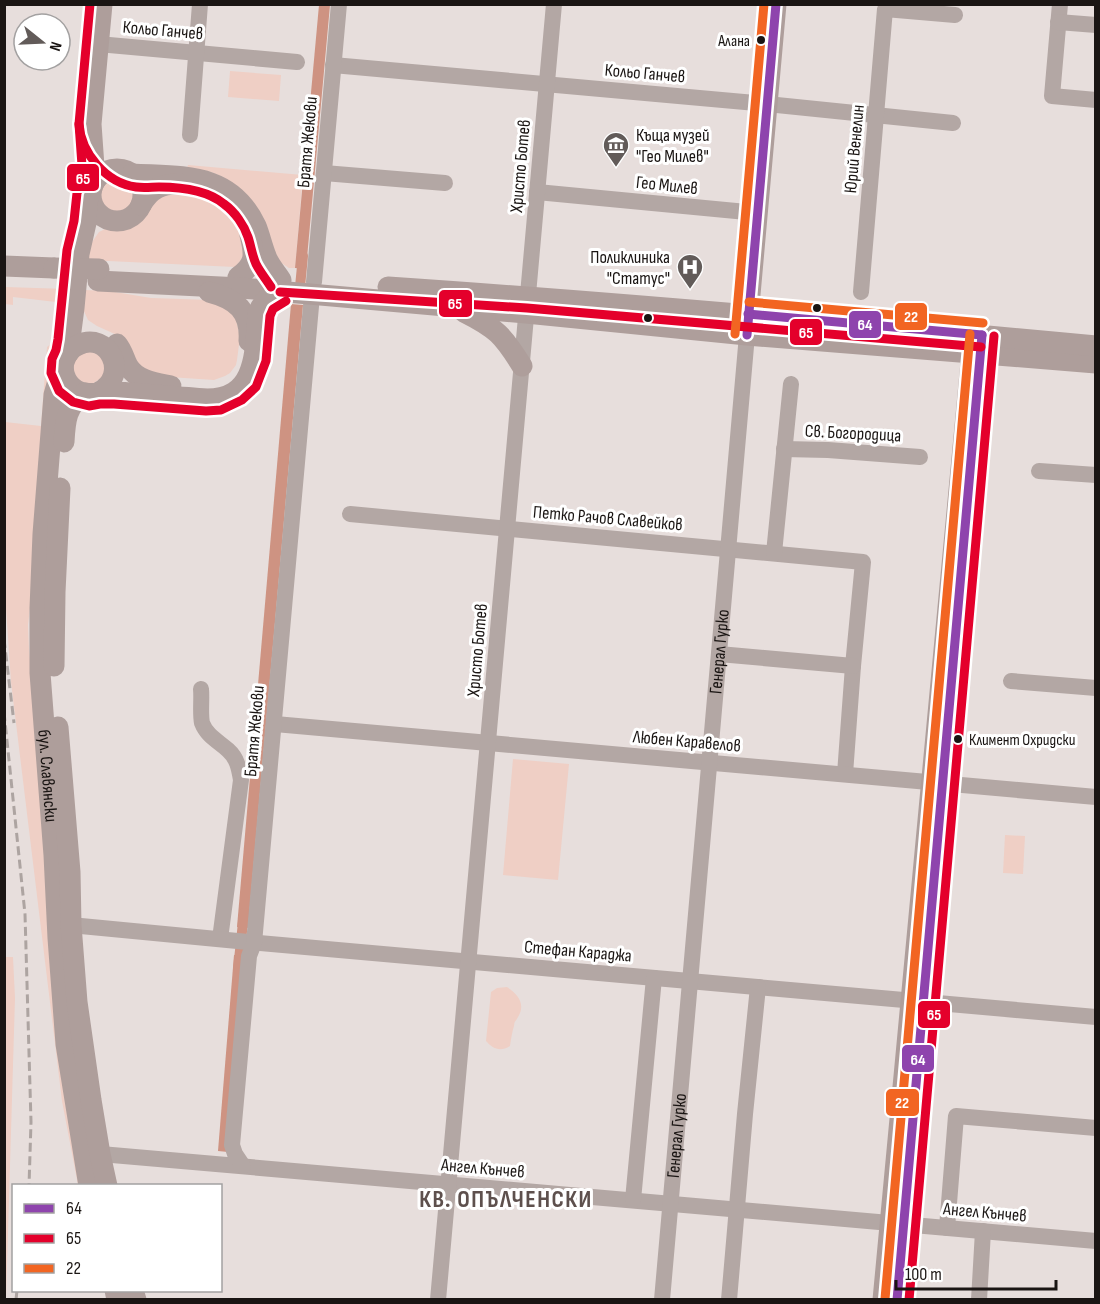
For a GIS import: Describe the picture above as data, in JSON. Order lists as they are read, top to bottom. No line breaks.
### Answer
{"streets":{"main road":["Генерал Гурко","бул. Славянски"],"street":["Кольо Ганчев","Братя Жекови","Юрий Венелин","Христо Ботев","Гео Милев","Св. Богородица","Петко Рачов Славейков","Любен Каравелов","Стефан Караджа","Ангел Кънчев"]},"crossings":[["Кольо Ганчев","Братя Жекови"],["Кольо Ганчев","Юрий Венелин"],["Кольо Ганчев","Христо Ботев"],["Кольо Ганчев","Генерал Гурко"],["Кольо Ганчев","бул. Славянски"],["Братя Жекови","Любен Каравелов"],["Братя Жекови","Стефан Караджа"],["Братя Жекови","Ангел Кънчев"],["Христо Ботев","Гео Милев"],["Христо Ботев","Петко Рачов Славейков"],["Христо Ботев","Любен Каравелов"],["Христо Ботев","Стефан Караджа"],["Христо Ботев","Ангел Кънчев"],["Гео Милев","Генерал Гурко"],["Петко Рачов Славейков","Генерал Гурко"],["Генерал Гурко","Любен Каравелов"],["Генерал Гурко","Стефан Караджа"],["Генерал Гурко","Ангел Кънчев"],["бул. Славянски","Стефан Караджа"],["бул. Славянски","Ангел Кънчев"]],"districts":["КВ. ОПЪЛЧЕНСКИ"],"places":{"other":["Алана","Климент Охридски"],"museum":["Къща музей \"Гео Милев\""],"hospital":["Поликлиника \"Статус\""]},"lines":["transit line 64","transit line 65","transit line 22"],"legend":["64","65","22"],"scale_bar":"100 m","north":"right"}
